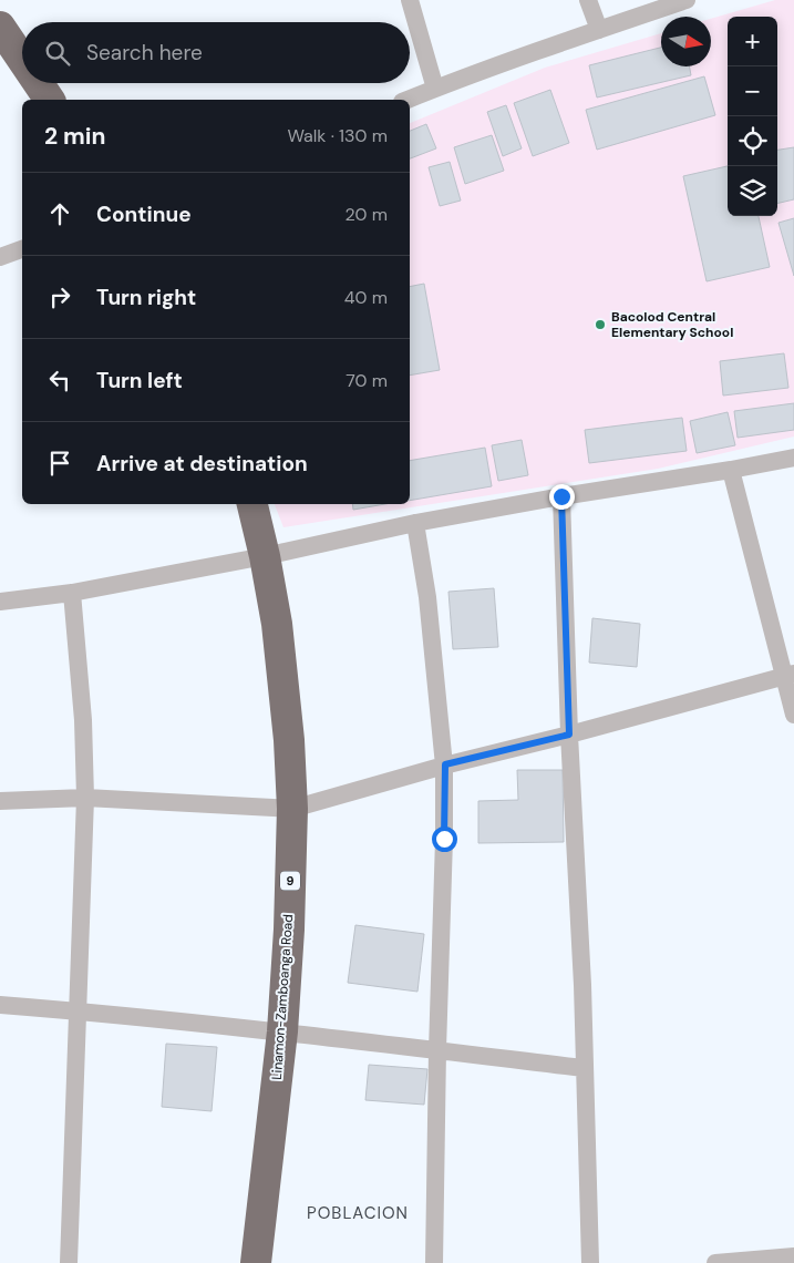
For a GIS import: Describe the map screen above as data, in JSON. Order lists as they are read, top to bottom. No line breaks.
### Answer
{"streets":{"highway":["9","Linamon-Zamboanga Road"]},"districts":["POBLACION"],"places":["Bacolod Central Elementary School"],"north":"right","page":{"map_buttons":["+","−"],"search":"Search here","heading":["2 min","Walk · 130 m"],"list":[["Continue","20 m"],["Turn right","40 m"],["Turn left","70 m"],"Arrive at destination"]}}
